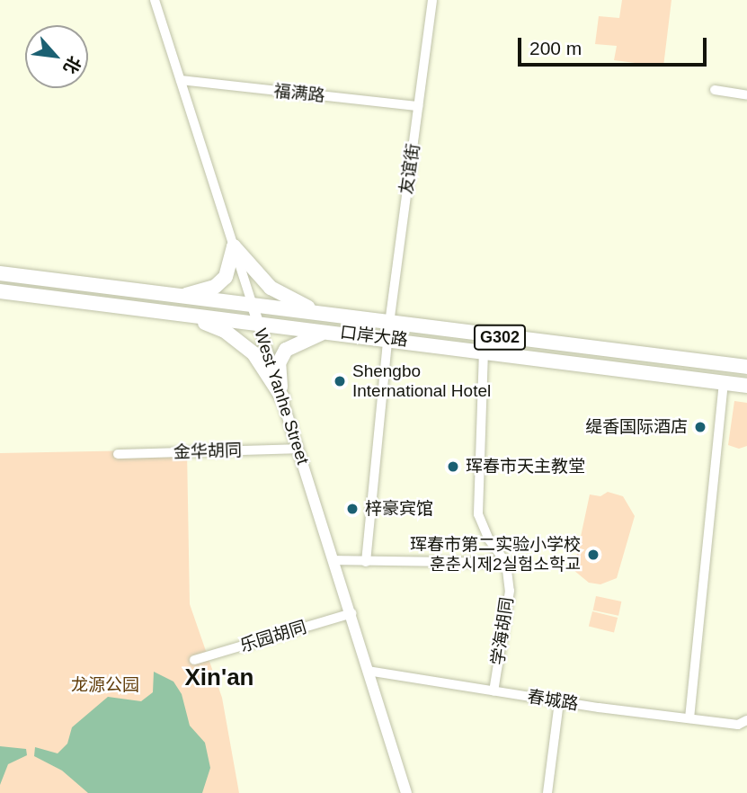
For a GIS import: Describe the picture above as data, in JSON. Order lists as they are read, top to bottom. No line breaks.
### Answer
{"streets":{"highway":["口岸大路","G302"],"main road":["West Yanhe Street"],"street":["福满路","友谊街","金华胡同","学海胡同","乐园胡同","春城路"]},"crossings":[["福满路","友谊街"],["福满路","West Yanhe Street"],["友谊街","口岸大路"],["口岸大路","West Yanhe Street"],["口岸大路","学海胡同"],["West Yanhe Street","金华胡同"],["West Yanhe Street","乐园胡同"],["West Yanhe Street","春城路"],["学海胡同","春城路"]],"districts":["Xin'an"],"parks":["龙源公园"],"places":["Shengbo International Hotel","缇香国际酒店","珲春市天主教堂","梓豪宾馆","珲春市第二实验小学校 훈춘시제2실험소학교"],"scale_bar":"200 m","north":"bottom right"}
